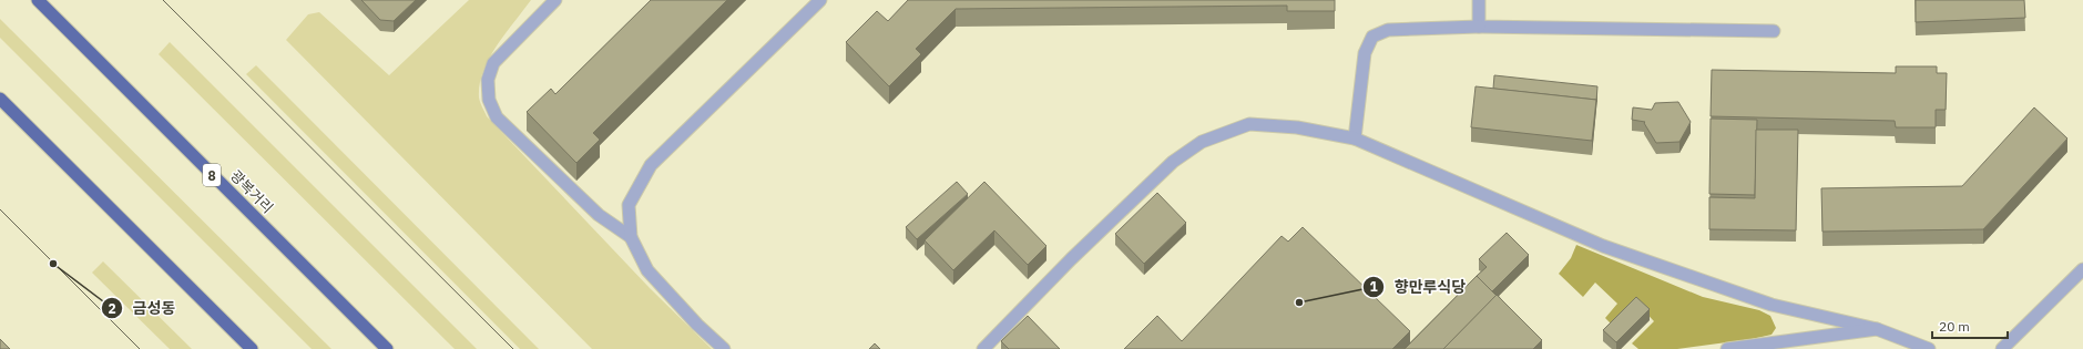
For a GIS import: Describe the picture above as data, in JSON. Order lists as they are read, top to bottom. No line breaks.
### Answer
{"streets":{"highway":["8","광복거리"]},"places":["금성동","향만루식당"],"scale_bar":"20 m"}
